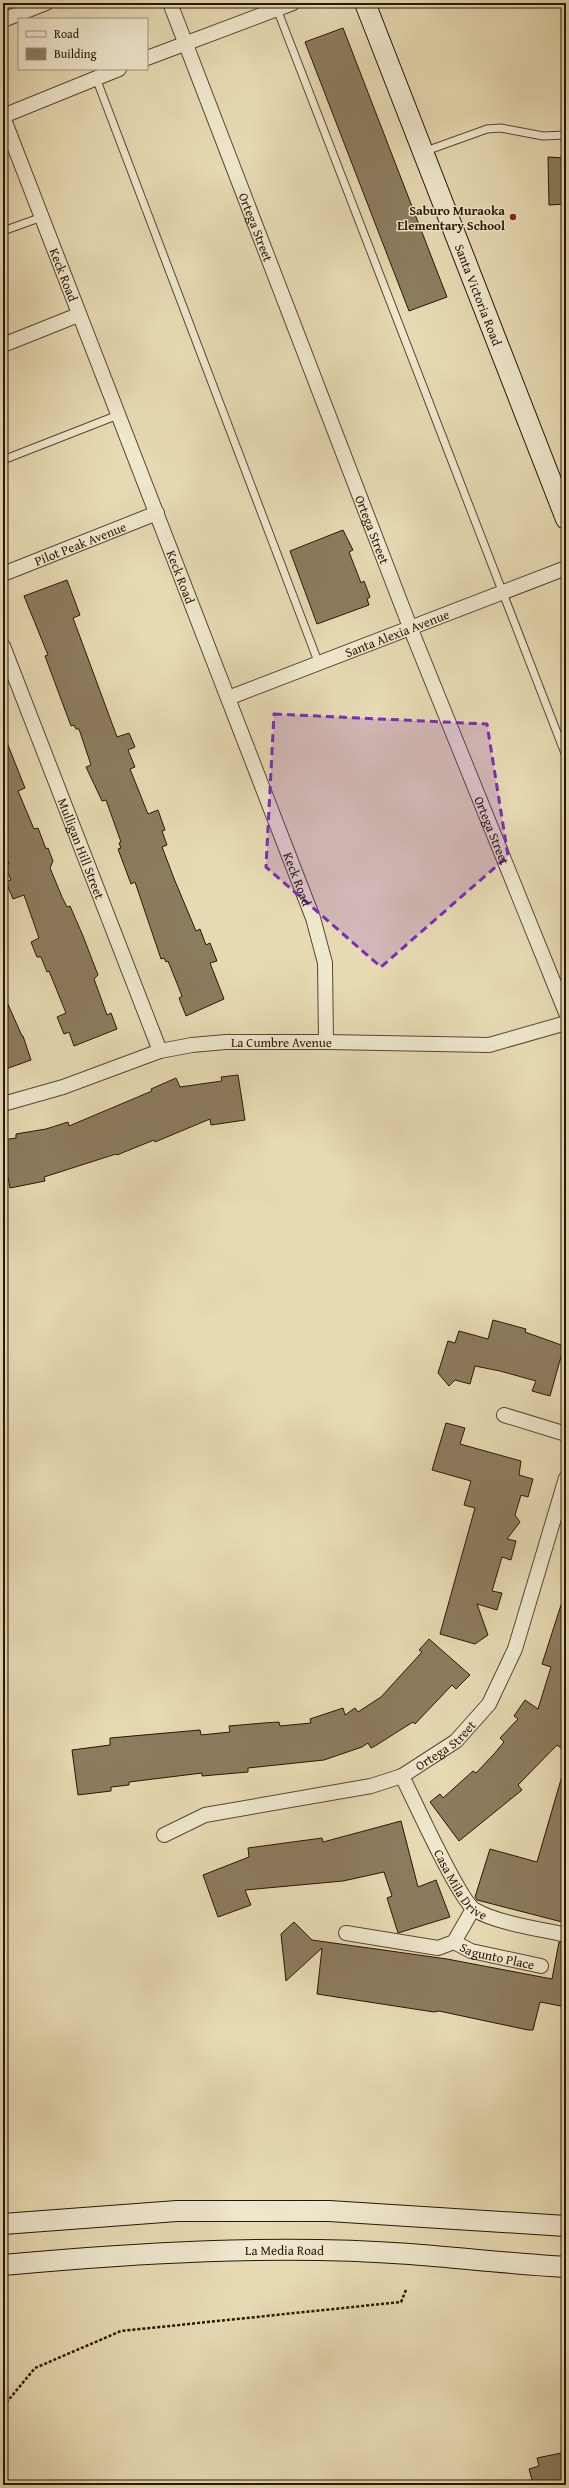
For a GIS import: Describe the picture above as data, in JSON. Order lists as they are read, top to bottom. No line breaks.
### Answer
{"streets":{"main road":["Santa Victoria Road","La Media Road"],"street":["Ortega Street","Keck Road","Pilot Peak Avenue","Santa Alexia Avenue","Mulligan Hill Street","La Cumbre Avenue","Casa Mila Drive","Sagunto Place"]},"crossings":[["Ortega Street","Santa Alexia Avenue"],["Ortega Street","Casa Mila Drive"],["Keck Road","Pilot Peak Avenue"],["Keck Road","Santa Alexia Avenue"],["Keck Road","La Cumbre Avenue"],["Mulligan Hill Street","La Cumbre Avenue"]],"places":["Saburo Muraoka Elementary School"],"legend":["Road","Building"]}
